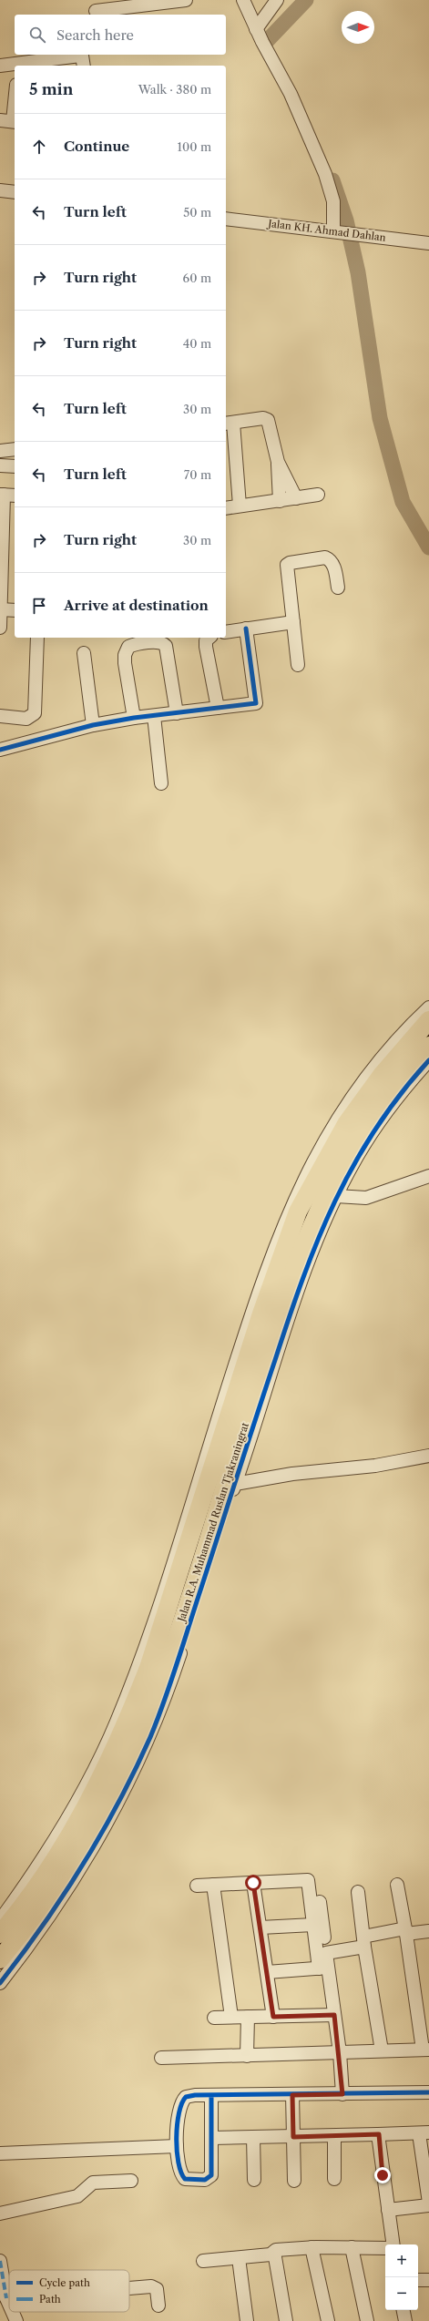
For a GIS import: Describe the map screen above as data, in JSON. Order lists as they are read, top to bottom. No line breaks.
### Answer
{"streets":{"highway":["Jalan R.A. Muhammad Ruslan Tjakraningrat"],"street":["Jalan KH. Ahmad Dahlan"]},"legend":["Cycle path","Path"],"north":"right","page":{"search":"Search here","heading":["5 min","Walk · 380 m"],"list":[["Continue","100 m"],["Turn left","50 m"],["Turn right","60 m"],["Turn right","40 m"],["Turn left","30 m"],["Turn left","70 m"],["Turn right","30 m"],"Arrive at destination"],"map_buttons":["+","−"]}}
